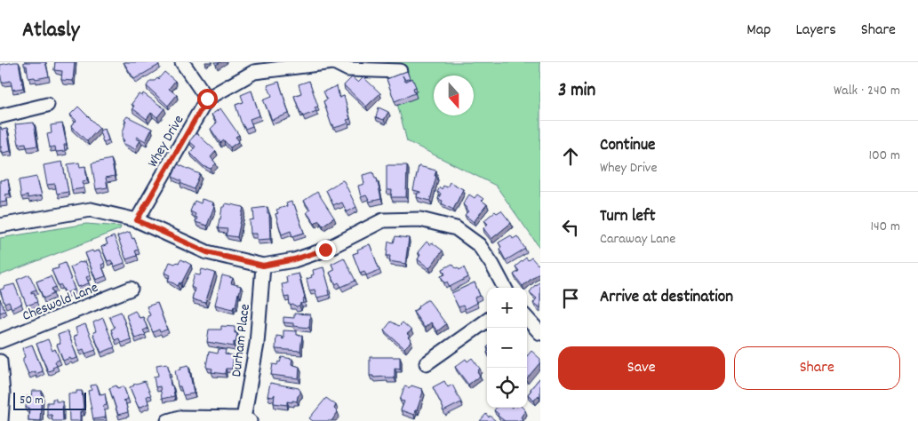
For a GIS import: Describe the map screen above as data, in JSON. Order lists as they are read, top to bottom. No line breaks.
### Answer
{"streets":{"street":["Whey Drive","Cheswold Lane","Durham Place"]},"scale_bar":"50 m","north":"bottom","page":{"header":"Atlasly","nav":["Map","Layers","Share"],"heading":["3 min","Walk · 240 m"],"list":[["Continue","Whey Drive","100 m"],["Turn left","Caraway Lane","140 m"],"Arrive at destination"],"map_buttons":["+","−"],"buttons":["Save","Share"],"scale":"50 m"}}
